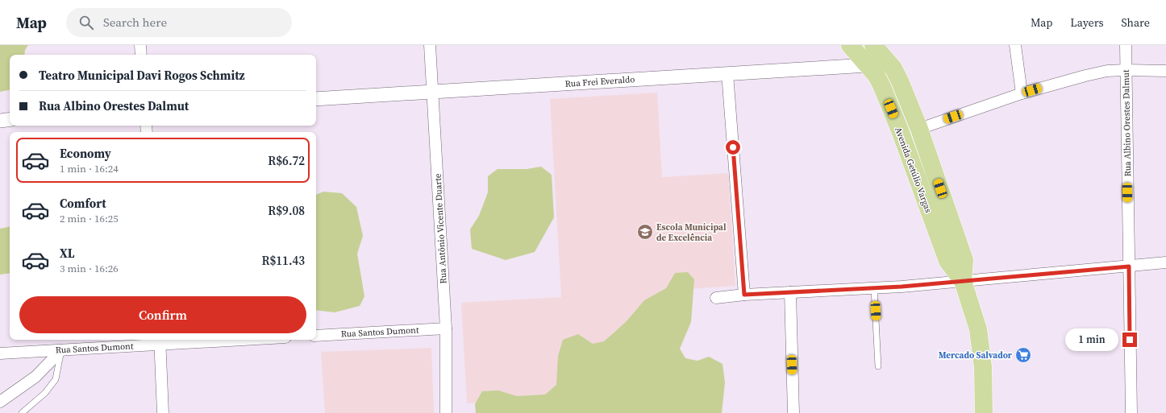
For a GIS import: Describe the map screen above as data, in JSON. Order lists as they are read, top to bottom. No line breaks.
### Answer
{"streets":{"main road":["Avenida Getúlio Vargas"],"street":["Rua Frei Everaldo","Rua Albino Orestes Dalmut","Rua Antônio Vicente Duarte","Rua Santos Dumont"]},"crossings":[["Rua Frei Everaldo","Avenida Getúlio Vargas"],["Rua Frei Everaldo","Rua Antônio Vicente Duarte"],["Rua Antônio Vicente Duarte","Rua Santos Dumont"]],"places":{"school or university":["Escola Municipal de Excelência"],"supermarket":["Mercado Salvador"]},"page":{"header":"Map","search":"Search here","nav":["Map","Layers","Share"],"banner":["Teatro Municipal Davi Rogos Schmitz","Rua Albino Orestes Dalmut"],"list":[{"name":"Economy","note":"1 min · 16:24","value":"R$6.72"},{"name":"Comfort","note":"2 min · 16:25","value":"R$9.08"},{"name":"XL","note":"3 min · 16:26","value":"R$11.43"}],"buttons":"Confirm","bubble":"1 min"}}
